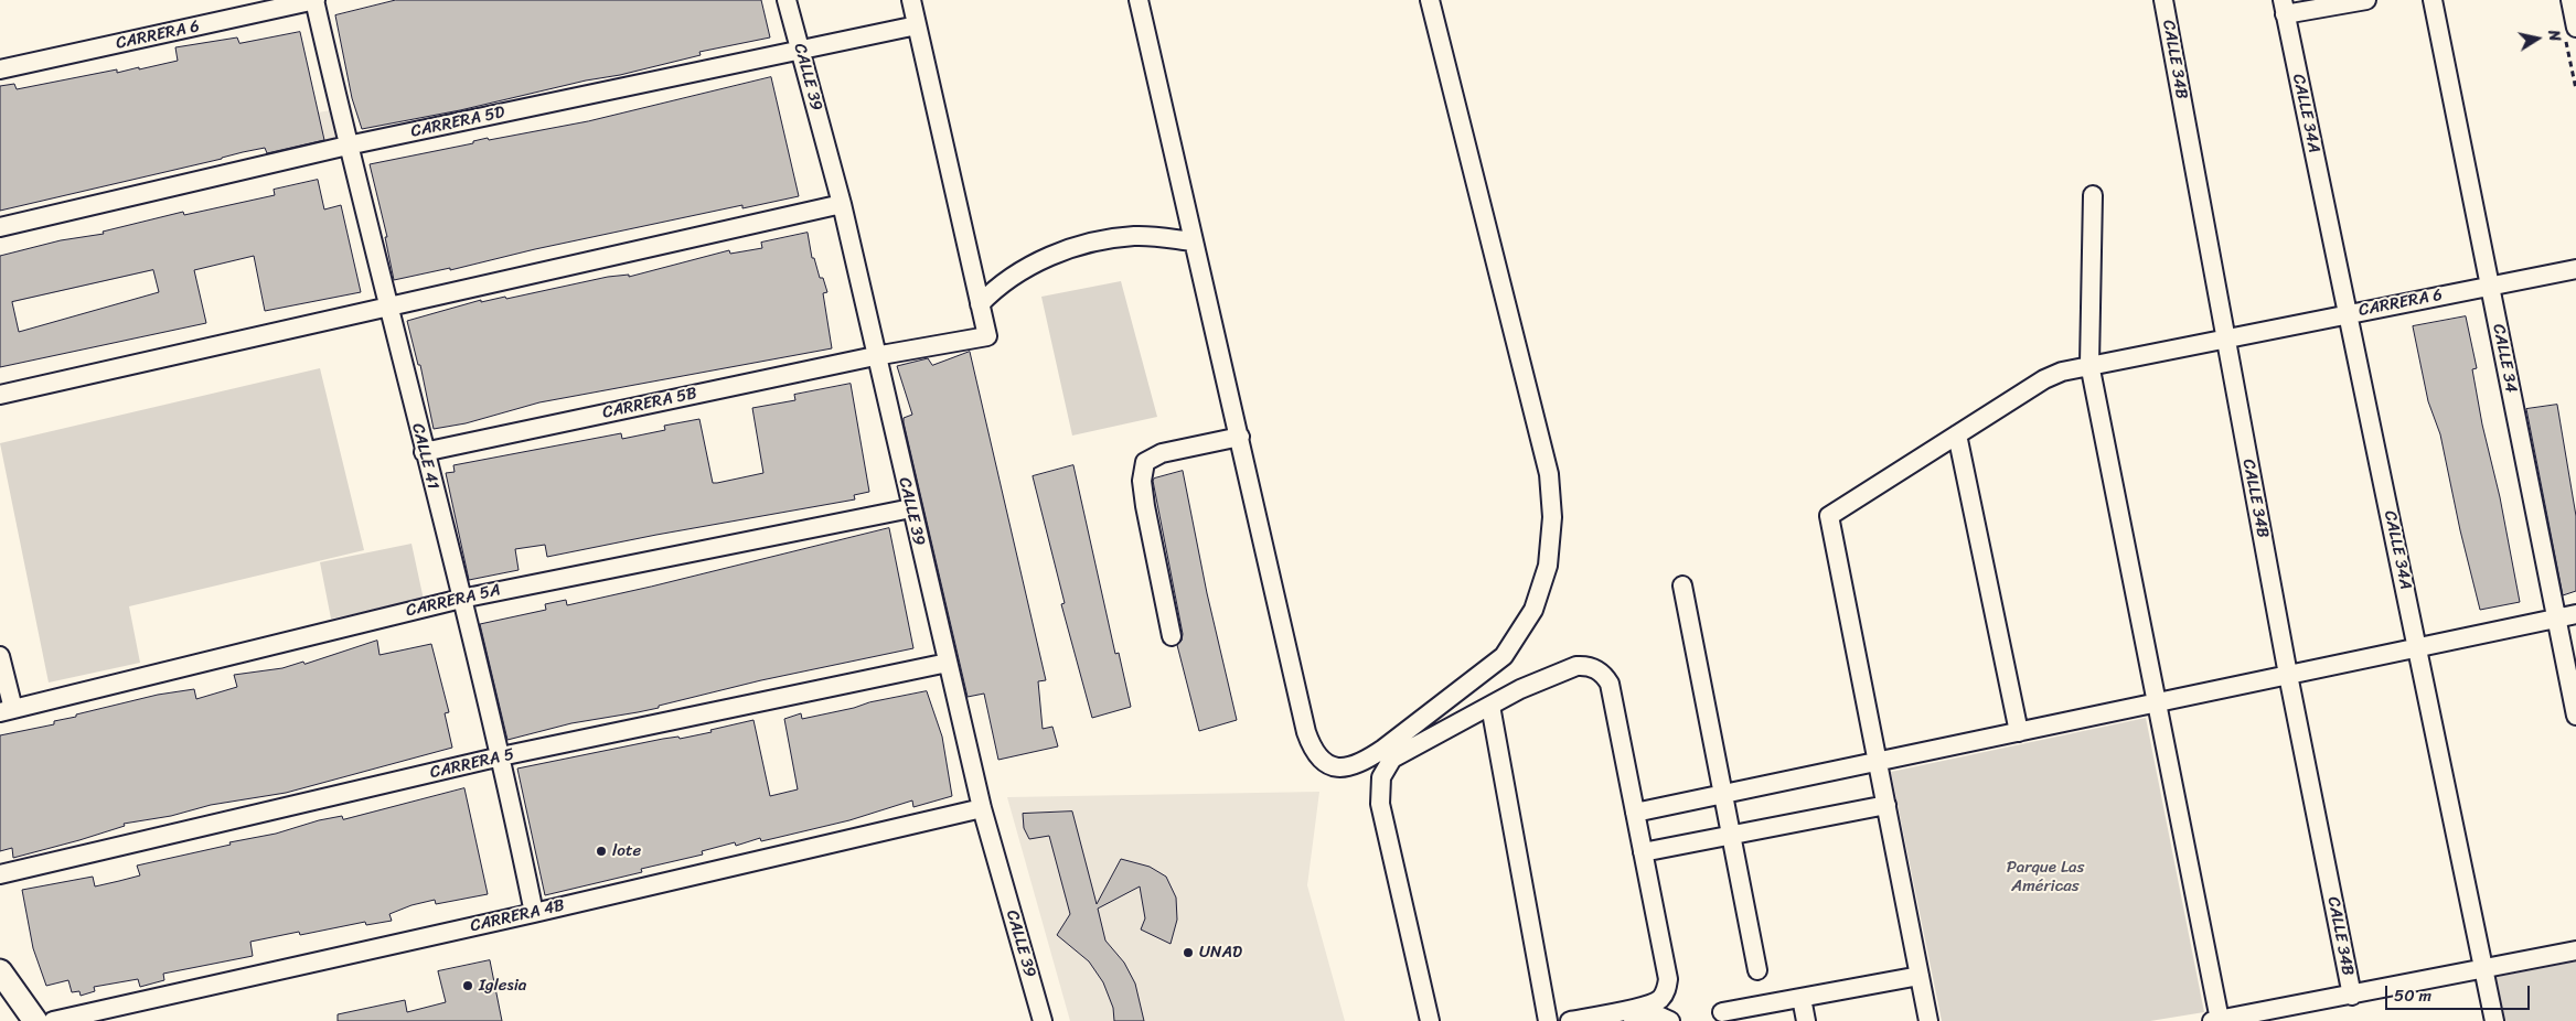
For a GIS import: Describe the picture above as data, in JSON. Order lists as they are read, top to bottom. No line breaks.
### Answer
{"streets":{"street":["CARRERA 6","CALLE 34B","CALLE 39","CALLE 34A","CARRERA 5D","CALLE 34","CARRERA 5B","CALLE 41","CARRERA 5A","CARRERA 5","CARRERA 4B"]},"crossings":[["CARRERA 6","CALLE 34B"],["CARRERA 6","CALLE 34A"],["CARRERA 6","CALLE 34"],["CARRERA 6","CALLE 41"],["CALLE 39","CARRERA 5D"],["CALLE 39","CARRERA 5B"],["CALLE 39","CARRERA 5A"],["CALLE 39","CARRERA 5"],["CALLE 39","CARRERA 4B"],["CARRERA 5D","CALLE 41"],["CARRERA 5B","CALLE 41"],["CALLE 41","CARRERA 5A"],["CALLE 41","CARRERA 5"],["CALLE 41","CARRERA 4B"]],"parks":["Parque Las Américas"],"places":["lote","UNAD","Iglesia"],"scale_bar":"50 m","north":"right"}
